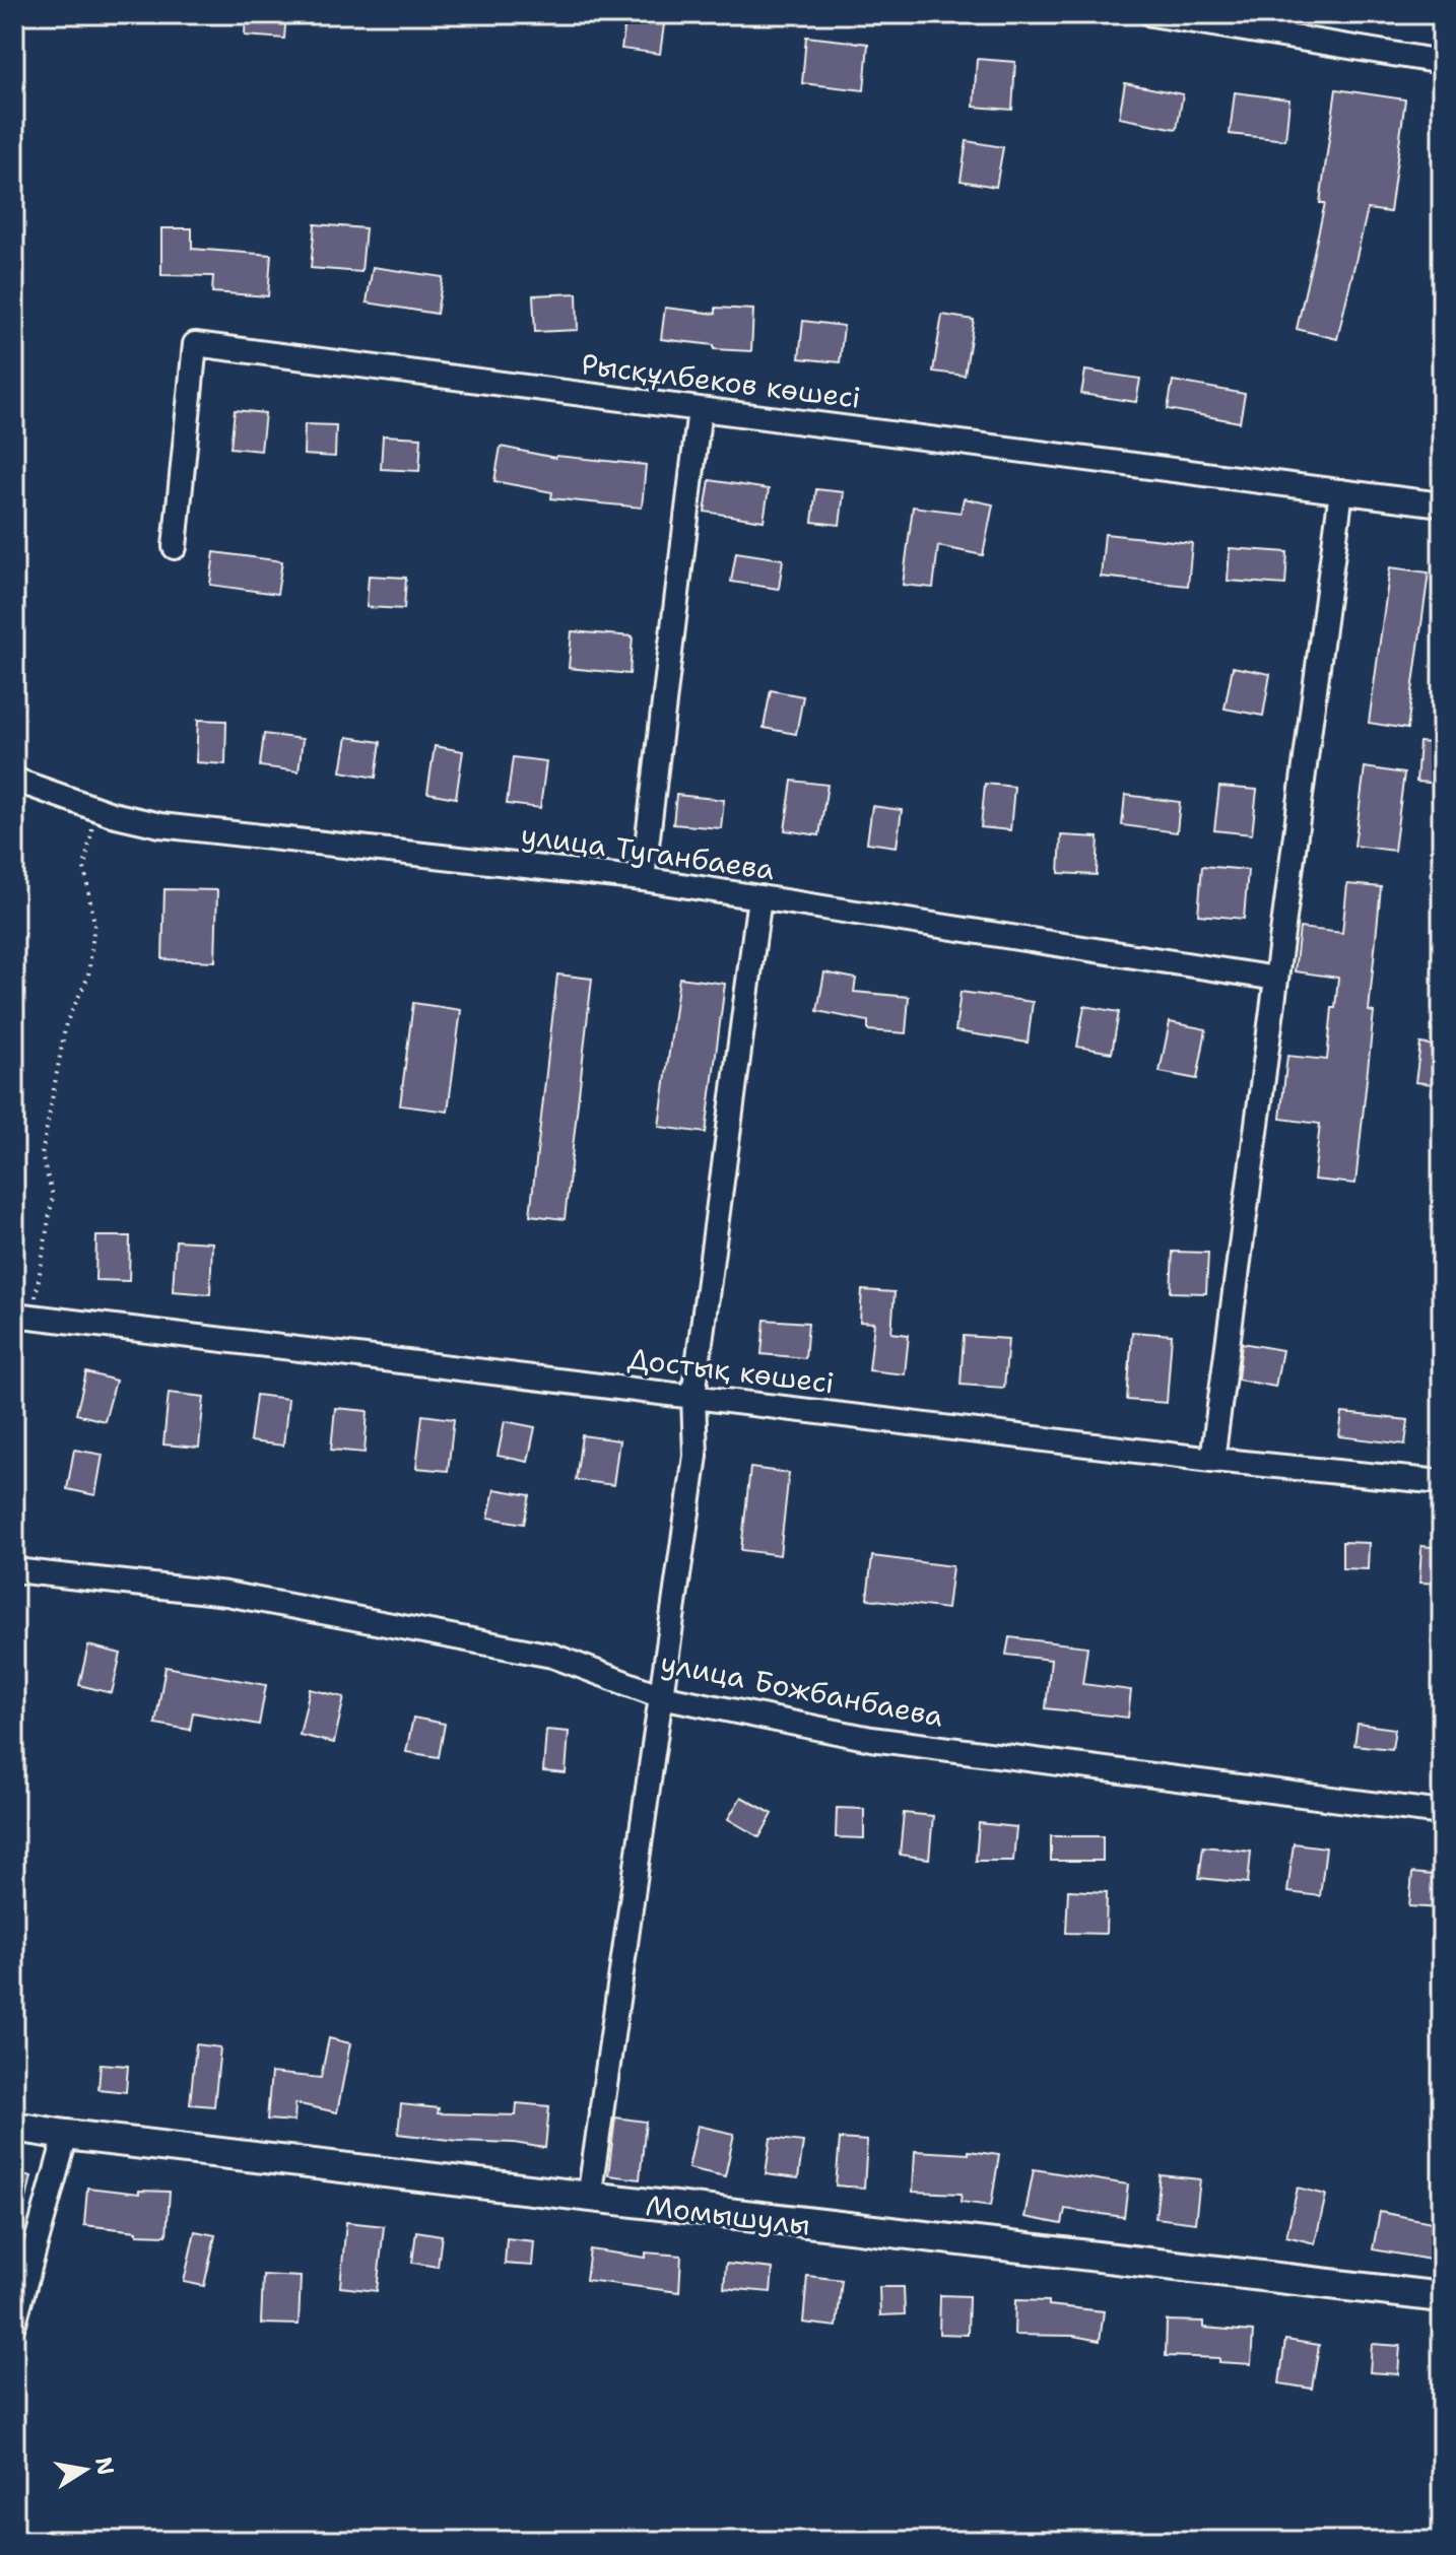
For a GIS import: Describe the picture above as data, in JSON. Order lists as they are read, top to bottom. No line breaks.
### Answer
{"streets":{"street":["Рысқұлбеков көшесі","улица Туганбаева","Достық көшесі","улица Божбанбаева","Момышулы"]},"north":"right"}
